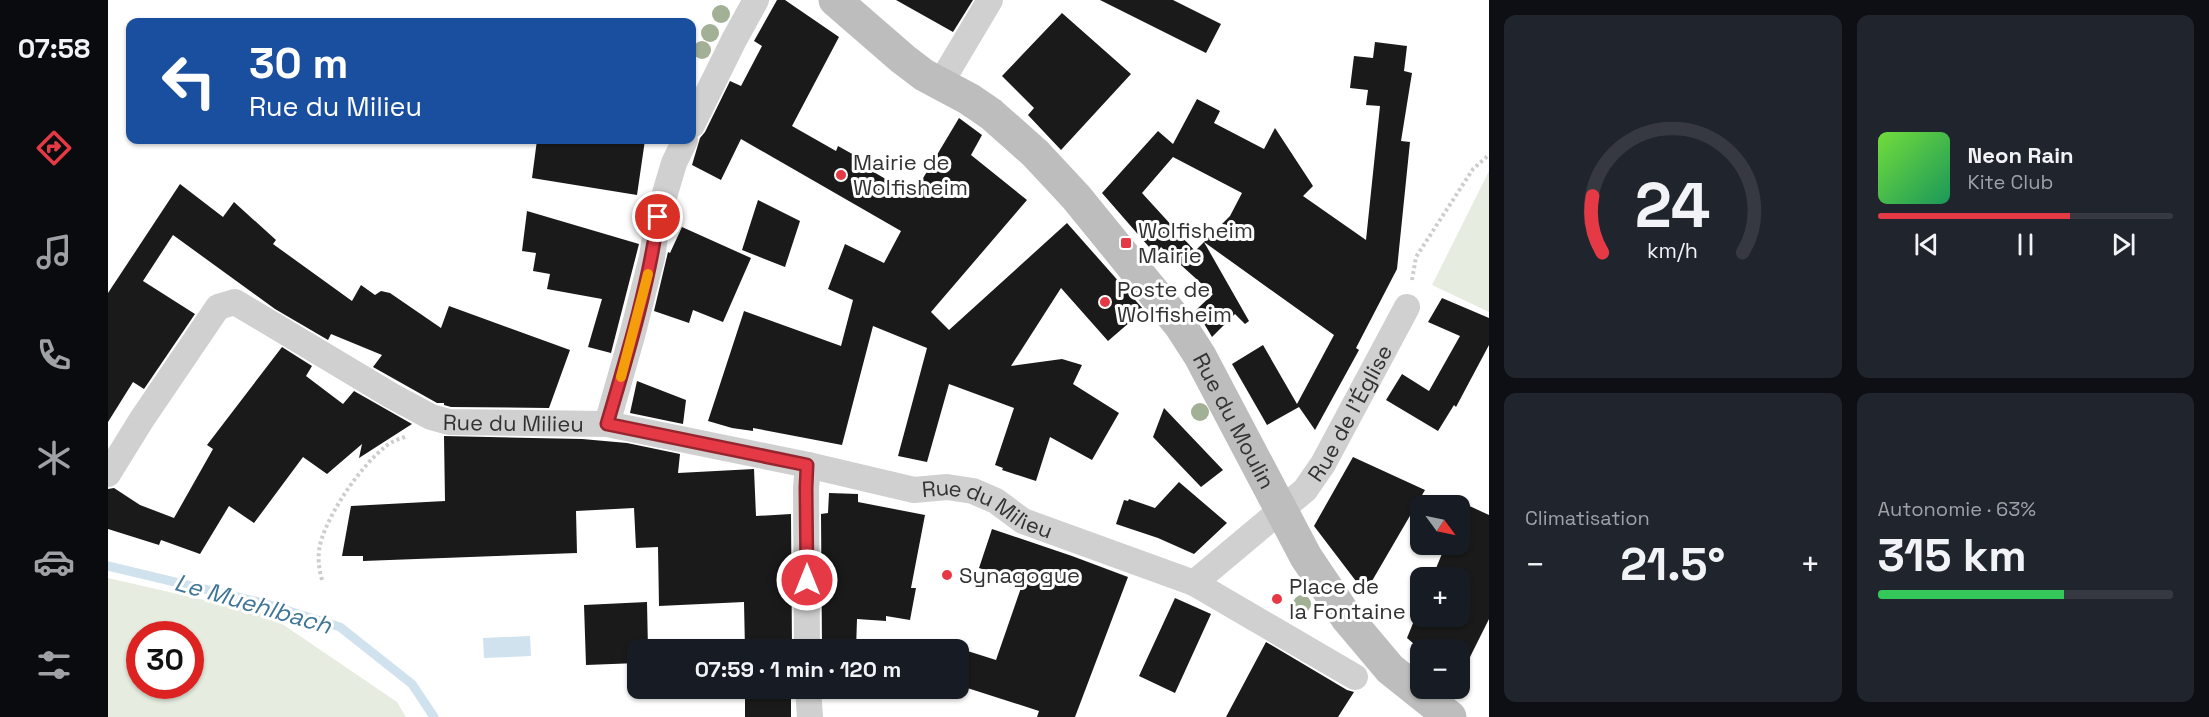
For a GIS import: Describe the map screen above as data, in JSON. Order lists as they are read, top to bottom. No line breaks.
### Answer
{"streets":{"main road":["Rue du Moulin"],"street":["Rue de l'Église","Rue du Milieu"]},"crossings":[["Rue de l'Église","Rue du Moulin"]],"water":["Le Muehlbach"],"places":{"other":["Mairie de Wolfisheim","Poste de Wolfisheim","Synagogue","Place de la Fontaine"],"transit":["Wolfisheim Mairie"]},"north":"bottom right","page":{"tabs":"07:58","turn":["30 m","Rue du Milieu"],"song":["Neon Rain","Kite Club"],"tile":["Climatisation",["Autonomie · 63%","315 km"]],"map_buttons":["+","−"],"heat":["−","21.5°","+"],"limit":"30","trip":"07:59 · 1 min · 120 m","gauge":["24","km/h"]}}
